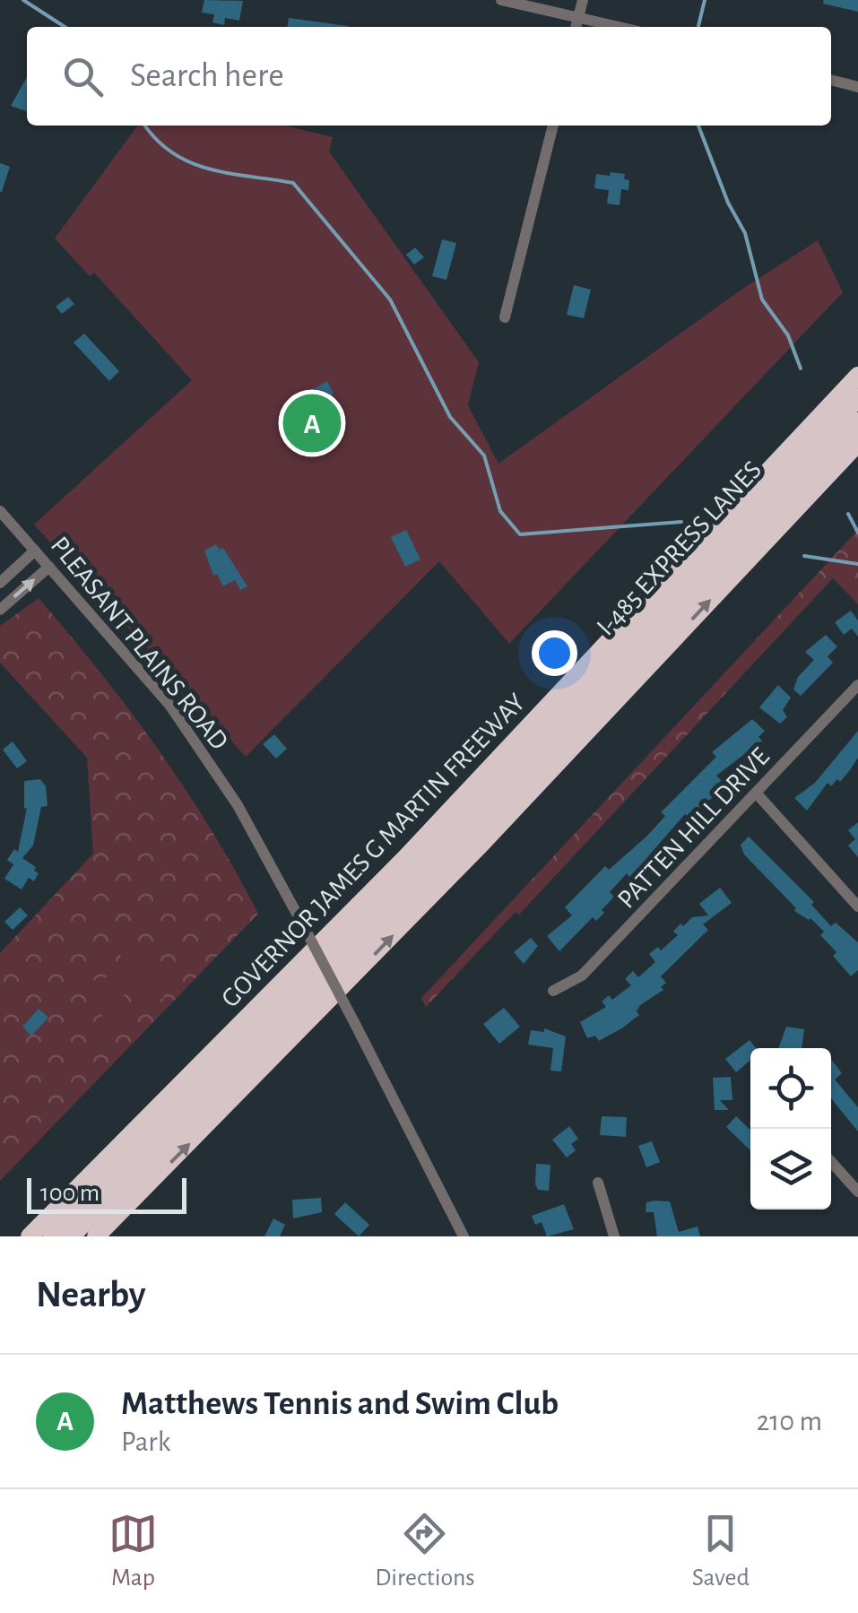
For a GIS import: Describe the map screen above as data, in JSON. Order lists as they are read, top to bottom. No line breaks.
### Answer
{"streets":{"highway":["I-485 EXPRESS LANES","GOVERNOR JAMES G MARTIN FREEWAY"],"street":["PLEASANT PLAINS ROAD","PATTEN HILL DRIVE"]},"scale_bar":"100 m","page":{"search":"Search here","pins":"A","scale":"100 m","heading":"Nearby","list":[{"mark":"A","name":"Matthews Tennis and Swim Club","note":"Park","value":"210 m"}],"nav":["Map","Directions","Saved"]}}
